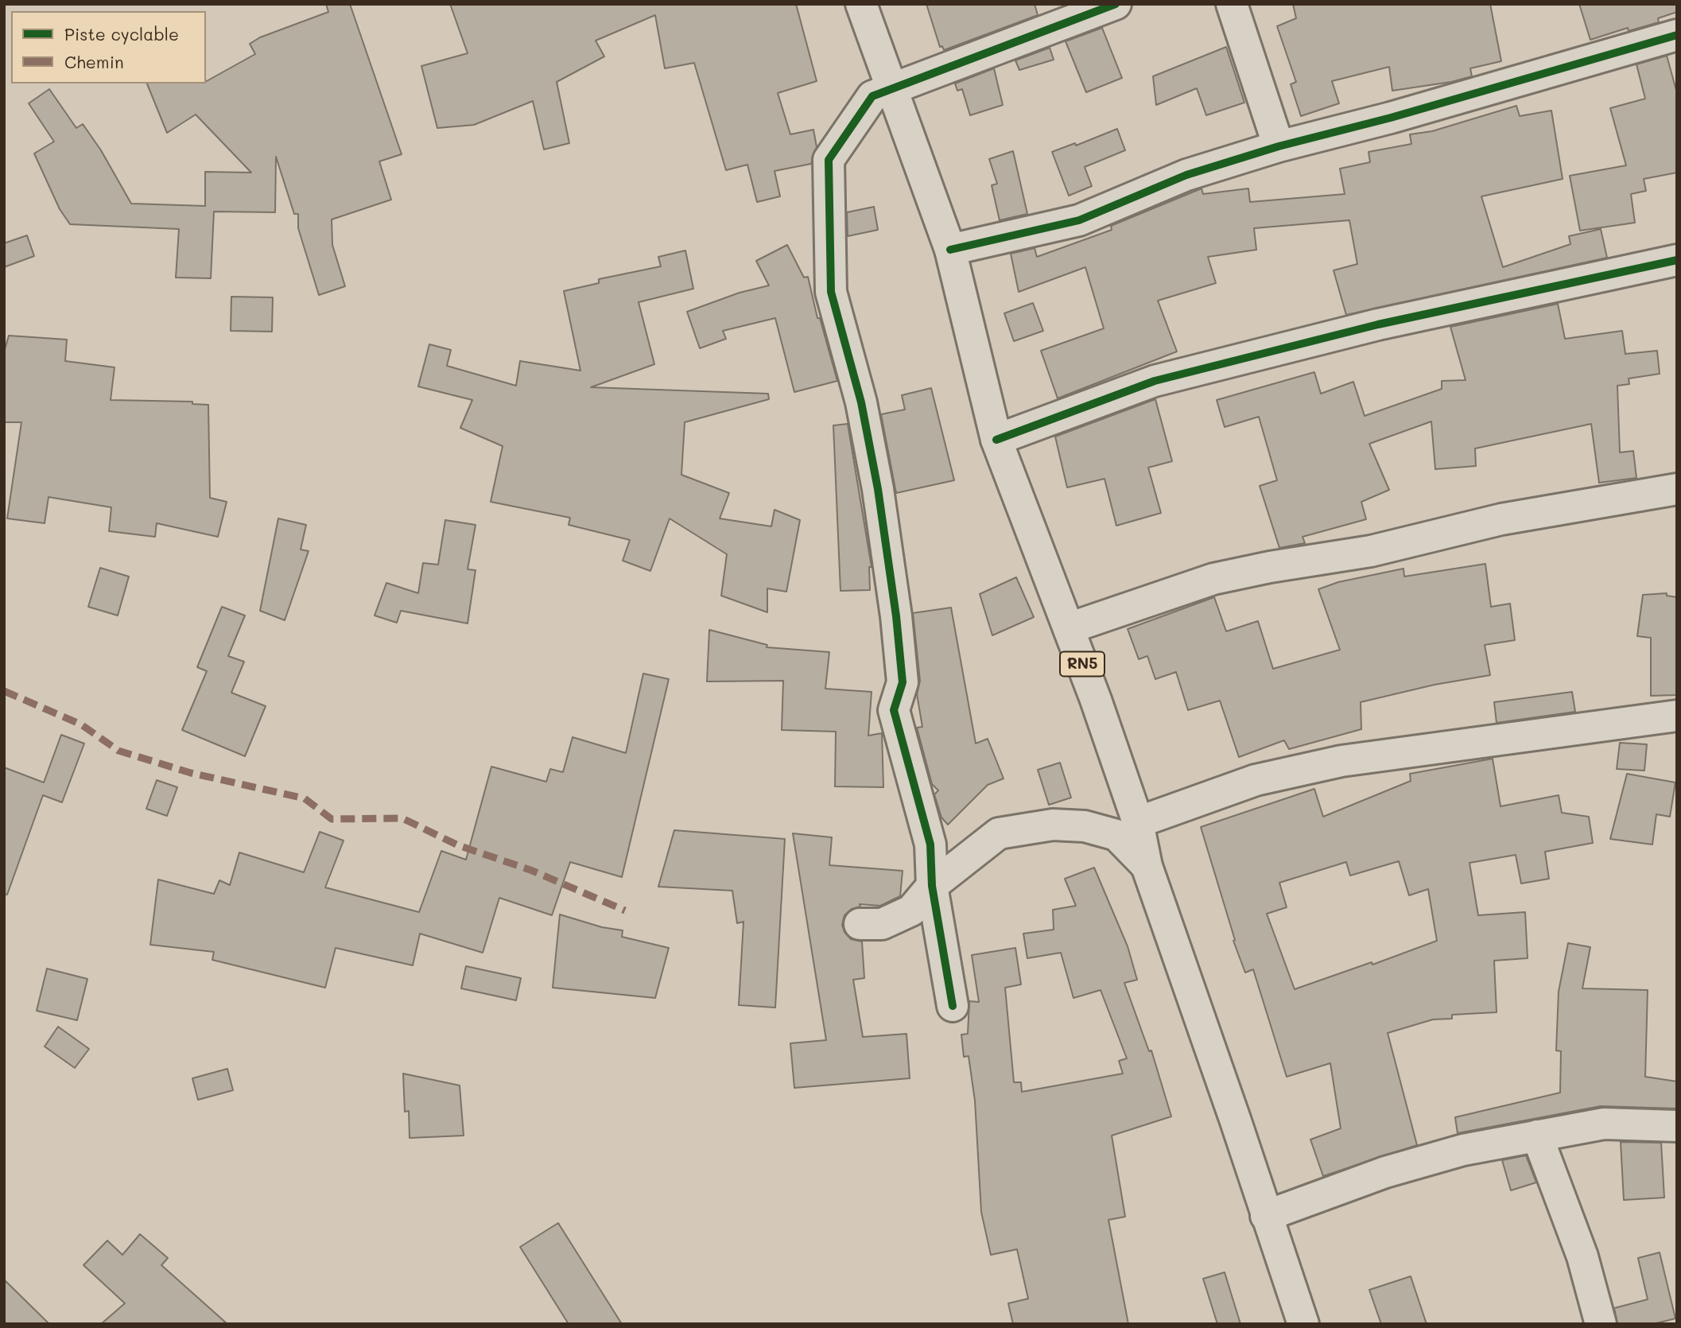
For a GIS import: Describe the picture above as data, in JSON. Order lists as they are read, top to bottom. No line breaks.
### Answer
{"streets":{"main road":["RN5"]},"legend":["Piste cyclable","Chemin"]}
